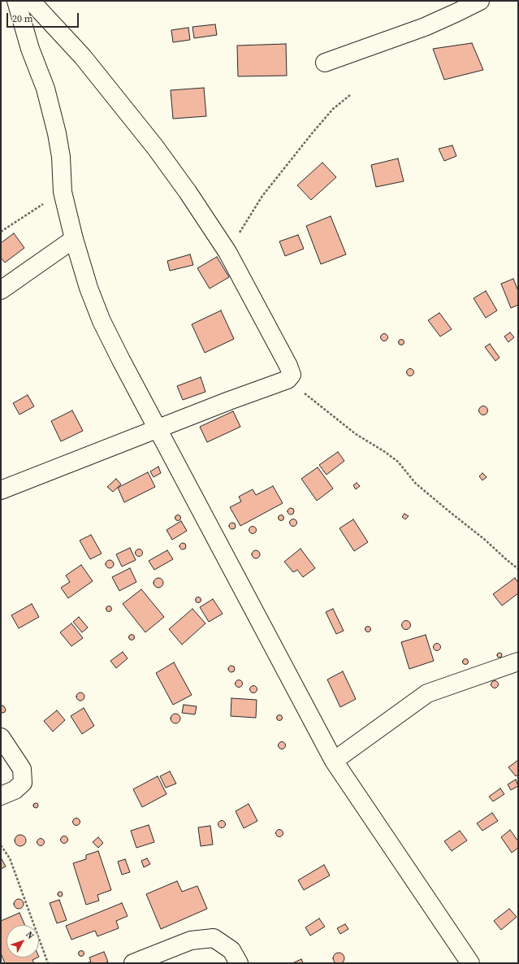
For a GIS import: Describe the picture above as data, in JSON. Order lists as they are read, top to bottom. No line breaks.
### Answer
{"scale_bar":"20 m","north":"top right"}
